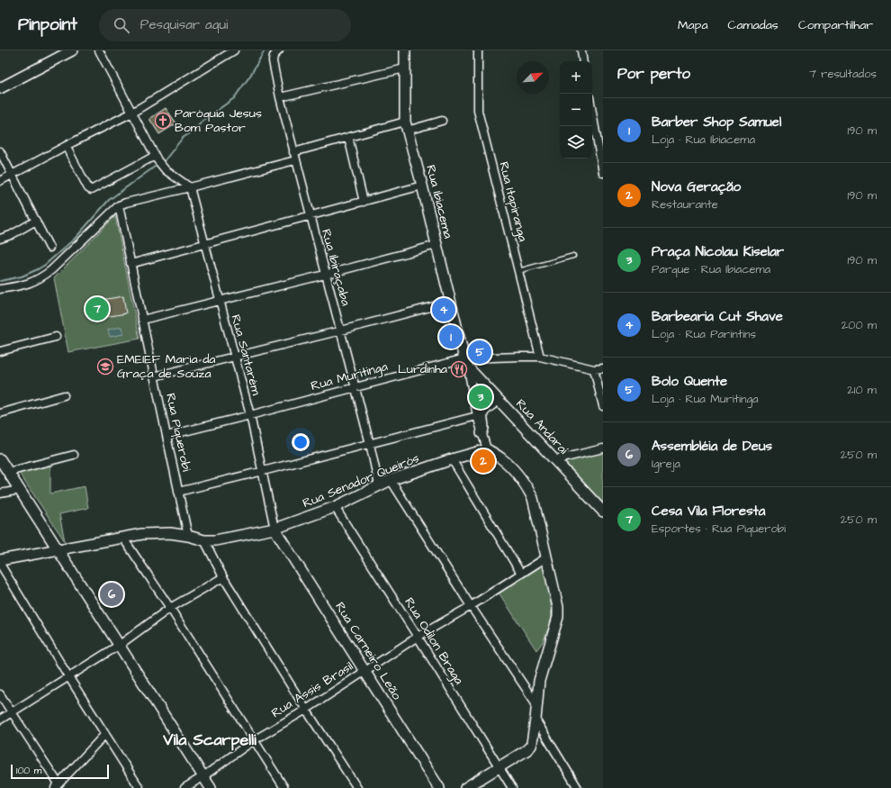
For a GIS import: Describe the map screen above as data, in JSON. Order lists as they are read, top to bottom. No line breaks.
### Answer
{"streets":{"street":["Rua Ibiacema","Rua Itapiranga","Rua Ibiraçaba","Rua Santarém","Rua Muritinga","Rua Andaraí","Rua Piquerobi","Rua Senador Queirós","Rua Odilon Braga","Rua Carneiro Leão","Rua Assis Brasil"]},"crossings":[["Rua Ibiacema","Rua Muritinga"],["Rua Ibiacema","Rua Andaraí"],["Rua Ibiacema","Rua Senador Queirós"],["Rua Itapiranga","Rua Muritinga"],["Rua Ibiraçaba","Rua Muritinga"],["Rua Ibiraçaba","Rua Senador Queirós"],["Rua Santarém","Rua Muritinga"],["Rua Santarém","Rua Senador Queirós"],["Rua Santarém","Rua Carneiro Leão"],["Rua Muritinga","Rua Andaraí"],["Rua Muritinga","Rua Piquerobi"],["Rua Piquerobi","Rua Senador Queirós"],["Rua Senador Queirós","Rua Odilon Braga"],["Rua Senador Queirós","Rua Carneiro Leão"],["Rua Odilon Braga","Rua Assis Brasil"],["Rua Carneiro Leão","Rua Assis Brasil"]],"districts":["Vila Scarpelli"],"places":{"church":["Paróquia Jesus Bom Pastor"],"school or university":["EMEIEF Maria da Graça de Souza"],"restaurant":["Lurdinha"]},"scale_bar":"100 m","north":"top right","page":{"header":"Pinpoint","search":"Pesquisar aqui","nav":["Mapa","Camadas","Compartilhar"],"heading":["Por perto","7 resultados"],"map_buttons":["+","−"],"list":[{"mark":"1","name":"Barber Shop Samuel","note":"Loja · Rua Ibiacema","value":"190 m"},{"mark":"2","name":"Nova Geração","note":"Restaurante","value":"190 m"},{"mark":"3","name":"Praça Nicolau Kiselar","note":"Parque · Rua Ibiacema","value":"190 m"},{"mark":"4","name":"Barbearia Cut Shave","note":"Loja · Rua Parintins","value":"200 m"},{"mark":"5","name":"Bolo Quente","note":"Loja · Rua Muritinga","value":"210 m"},{"mark":"6","name":"Assembléia de Deus","note":"Igreja","value":"250 m"},{"mark":"7","name":"Cesa Vila Floresta","note":"Esportes · Rua Piquerobi","value":"250 m"}],"pins":["7","4","1","5","3","2","6"],"scale":"100 m"}}
